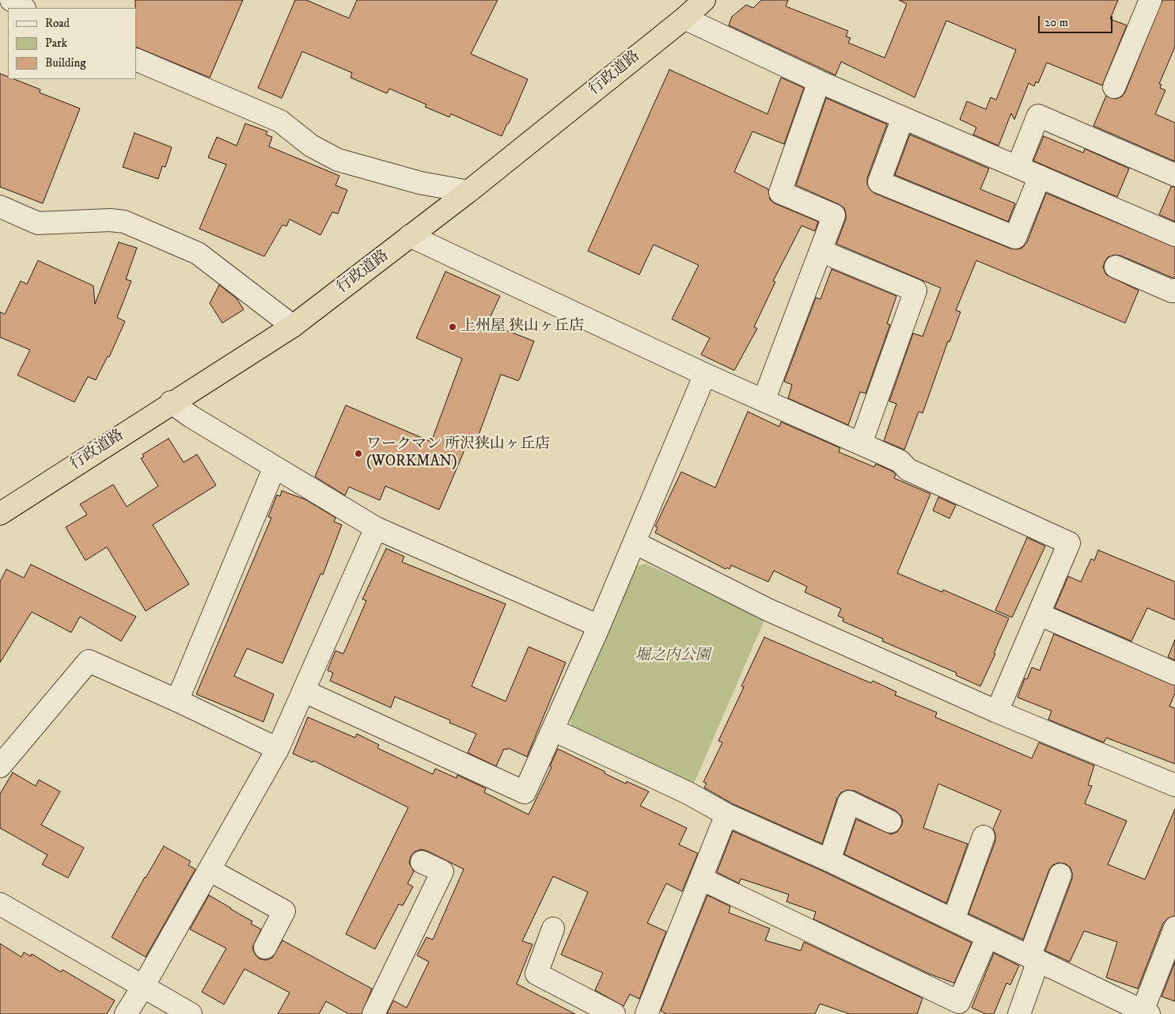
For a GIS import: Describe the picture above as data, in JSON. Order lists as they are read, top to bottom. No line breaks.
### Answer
{"streets":{"highway":["行政道路"]},"parks":["堀之内公園"],"places":["上州屋 狭山ヶ丘店","ワークマン 所沢狭山ヶ丘店 (WORKMAN)"],"legend":["Road","Park","Building"],"scale_bar":"20 m"}
